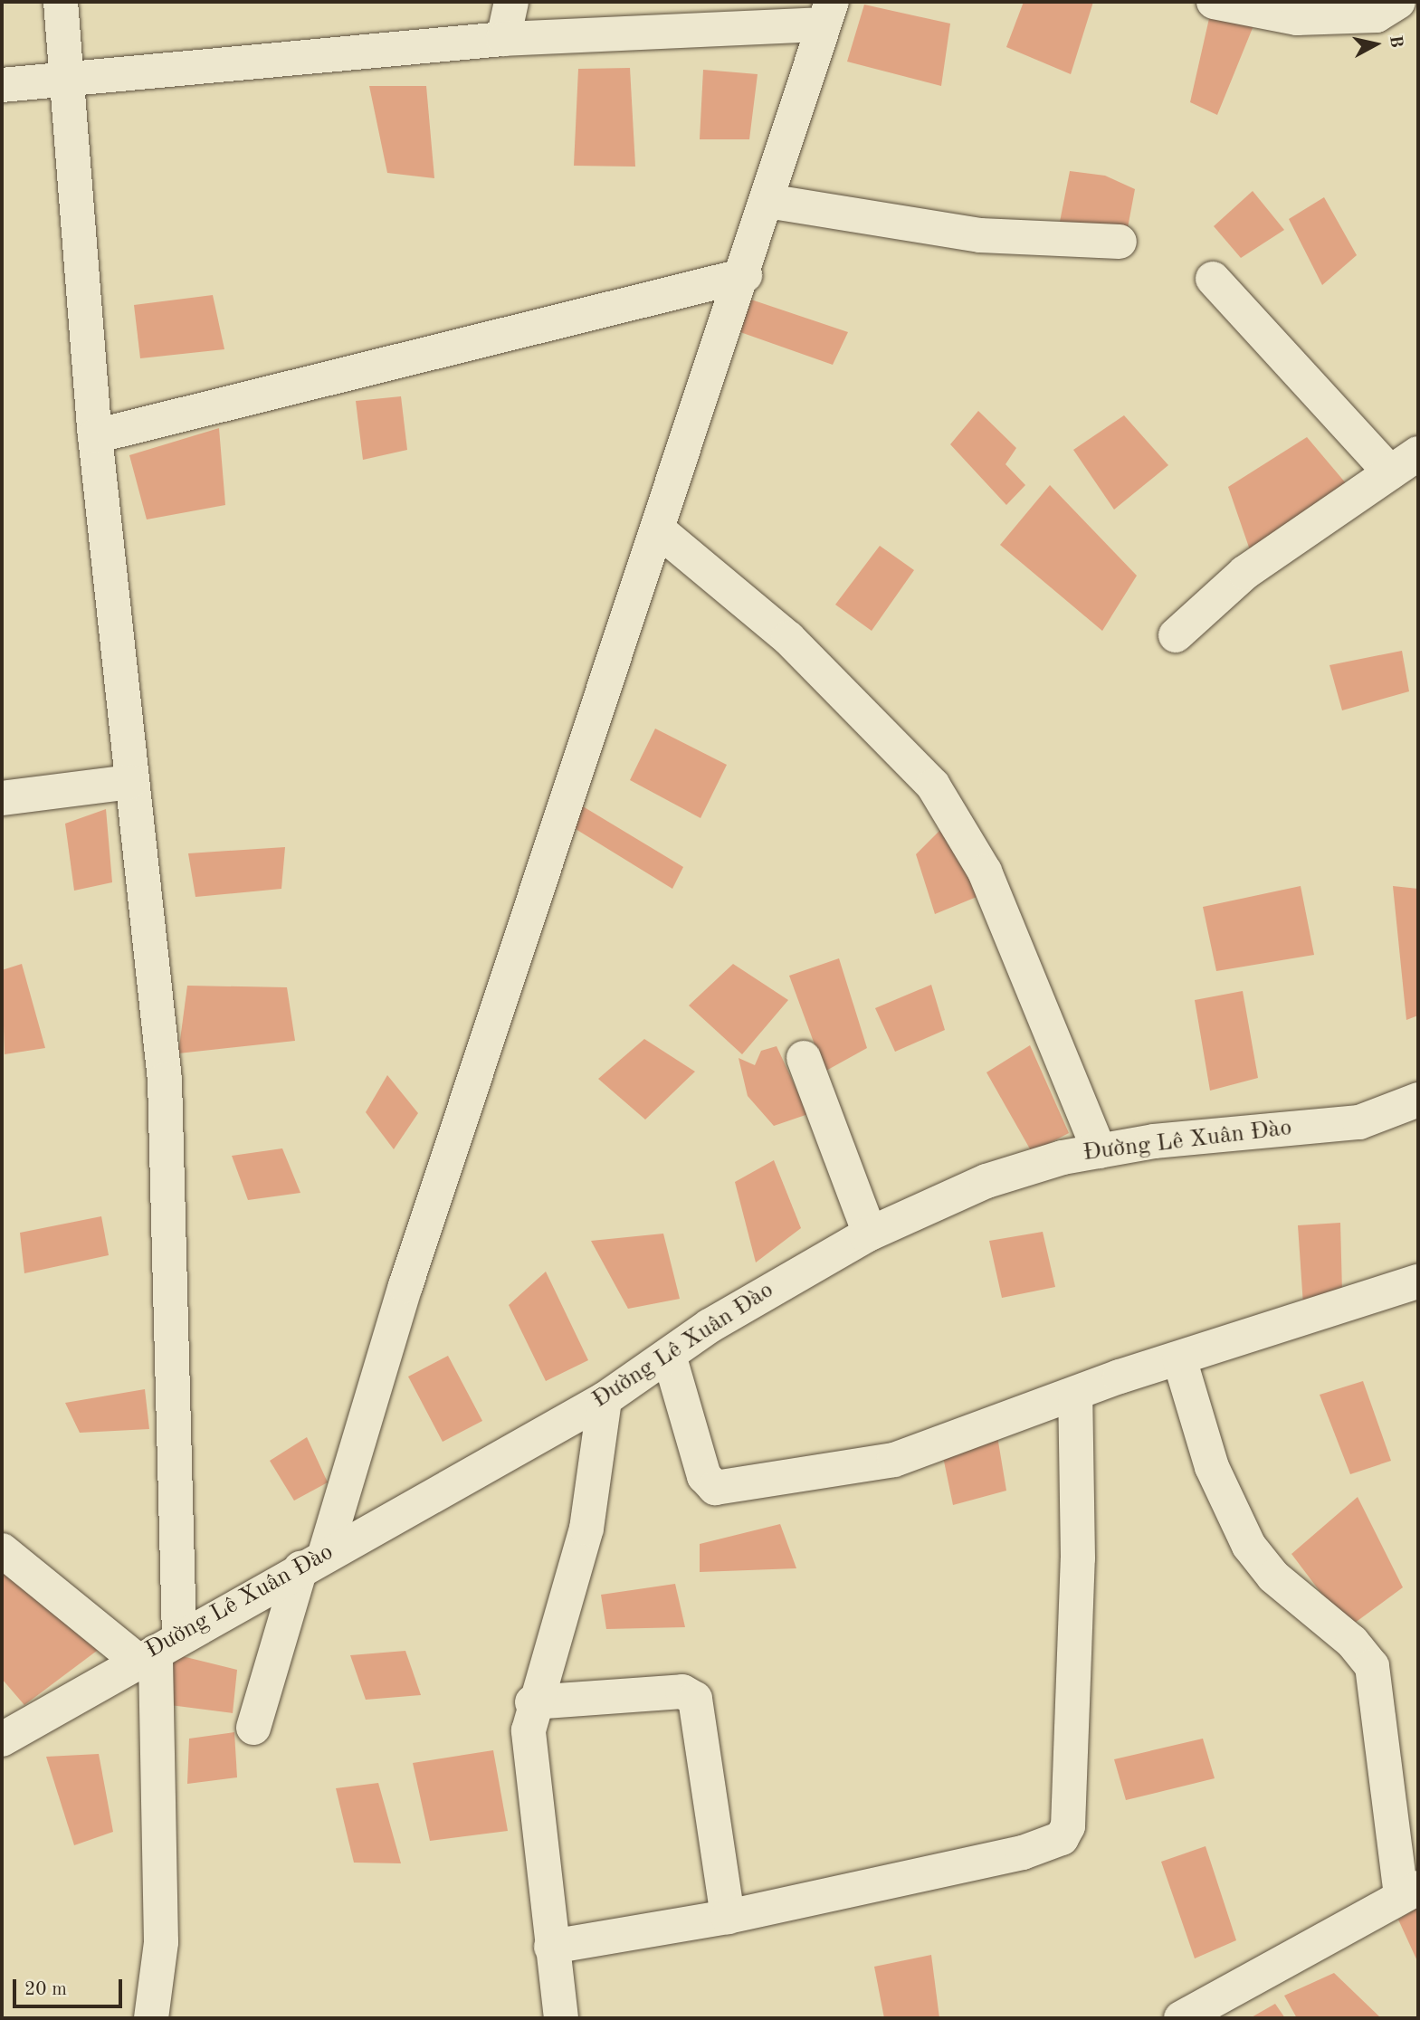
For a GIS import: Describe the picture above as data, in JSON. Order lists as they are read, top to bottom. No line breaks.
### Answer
{"streets":{"street":["Đường Lê Xuân Đào"]},"scale_bar":"20 m","north":"right"}
